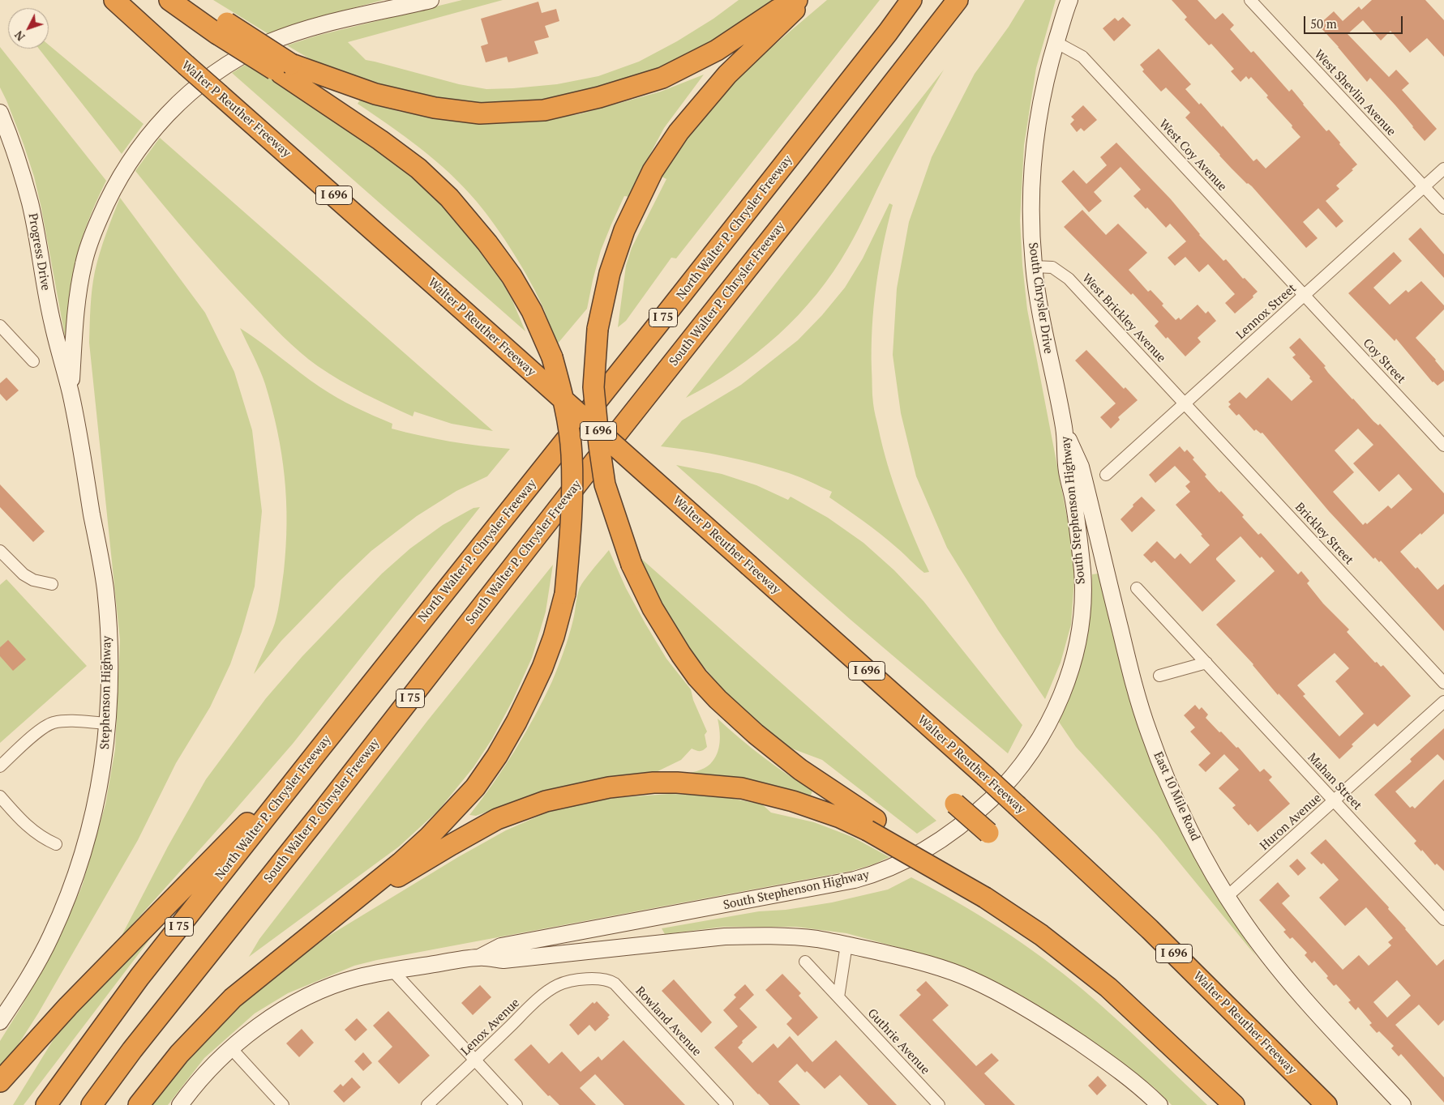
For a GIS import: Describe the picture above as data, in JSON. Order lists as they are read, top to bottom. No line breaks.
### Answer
{"streets":{"highway":["Walter P Reuther Freeway","I 696","North Walter P. Chrysler Freeway","South Walter P. Chrysler Freeway","I 75"],"main road":["Progress Drive","South Chrysler Drive","South Stephenson Highway","Stephenson Highway","East 10 Mile Road"],"street":["West Shevlin Avenue","West Coy Avenue","Lennox Street","West Brickley Avenue","Coy Street","Brickley Street","Mahan Street","Huron Avenue","Rowland Avenue","Lenox Avenue","Guthrie Avenue"]},"crossings":[["West Shevlin Avenue","Lennox Street"],["West Coy Avenue","South Chrysler Drive"],["West Coy Avenue","Lennox Street"],["West Coy Avenue","Coy Street"],["Progress Drive","Stephenson Highway"],["South Chrysler Drive","West Brickley Avenue"],["South Chrysler Drive","South Stephenson Highway"],["South Chrysler Drive","East 10 Mile Road"],["Lennox Street","West Brickley Avenue"],["Lennox Street","Coy Street"],["Lennox Street","Brickley Street"],["West Brickley Avenue","Brickley Street"],["South Stephenson Highway","East 10 Mile Road"],["Mahan Street","Huron Avenue"],["East 10 Mile Road","Huron Avenue"],["Rowland Avenue","Lenox Avenue"]],"scale_bar":"50 m","north":"bottom left"}
